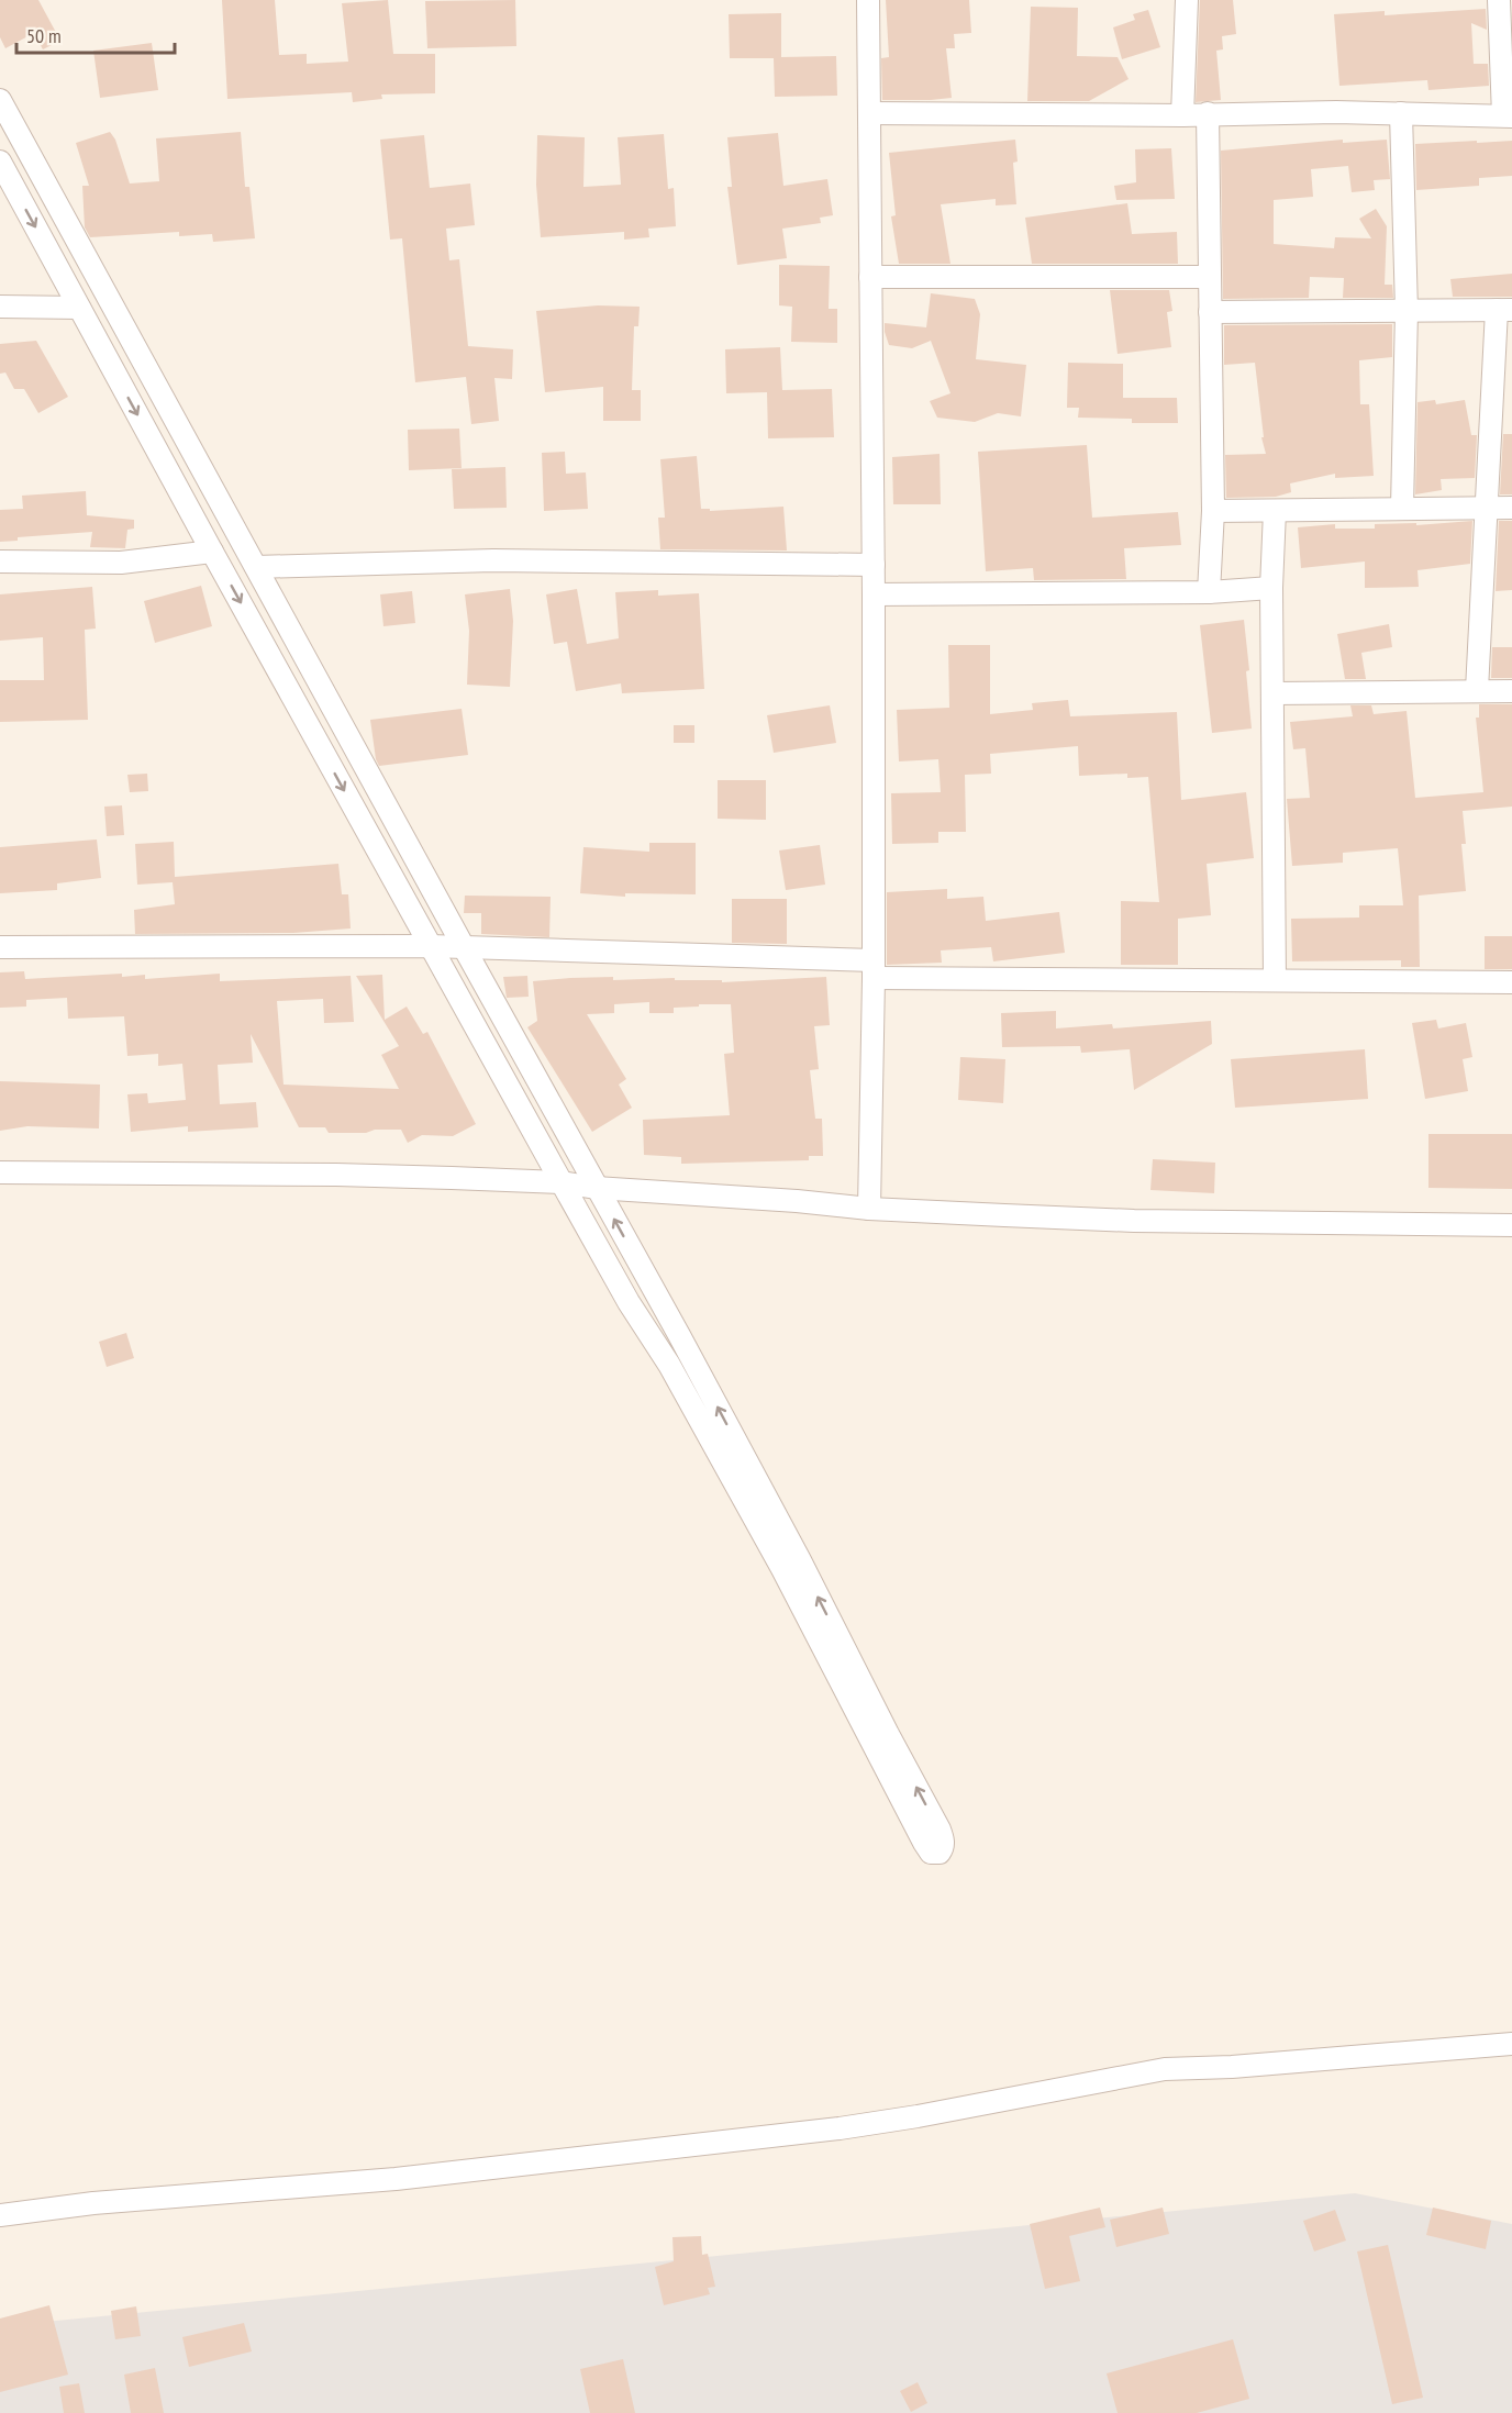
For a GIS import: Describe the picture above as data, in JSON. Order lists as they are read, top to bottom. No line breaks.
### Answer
{"scale_bar":"50 m"}
